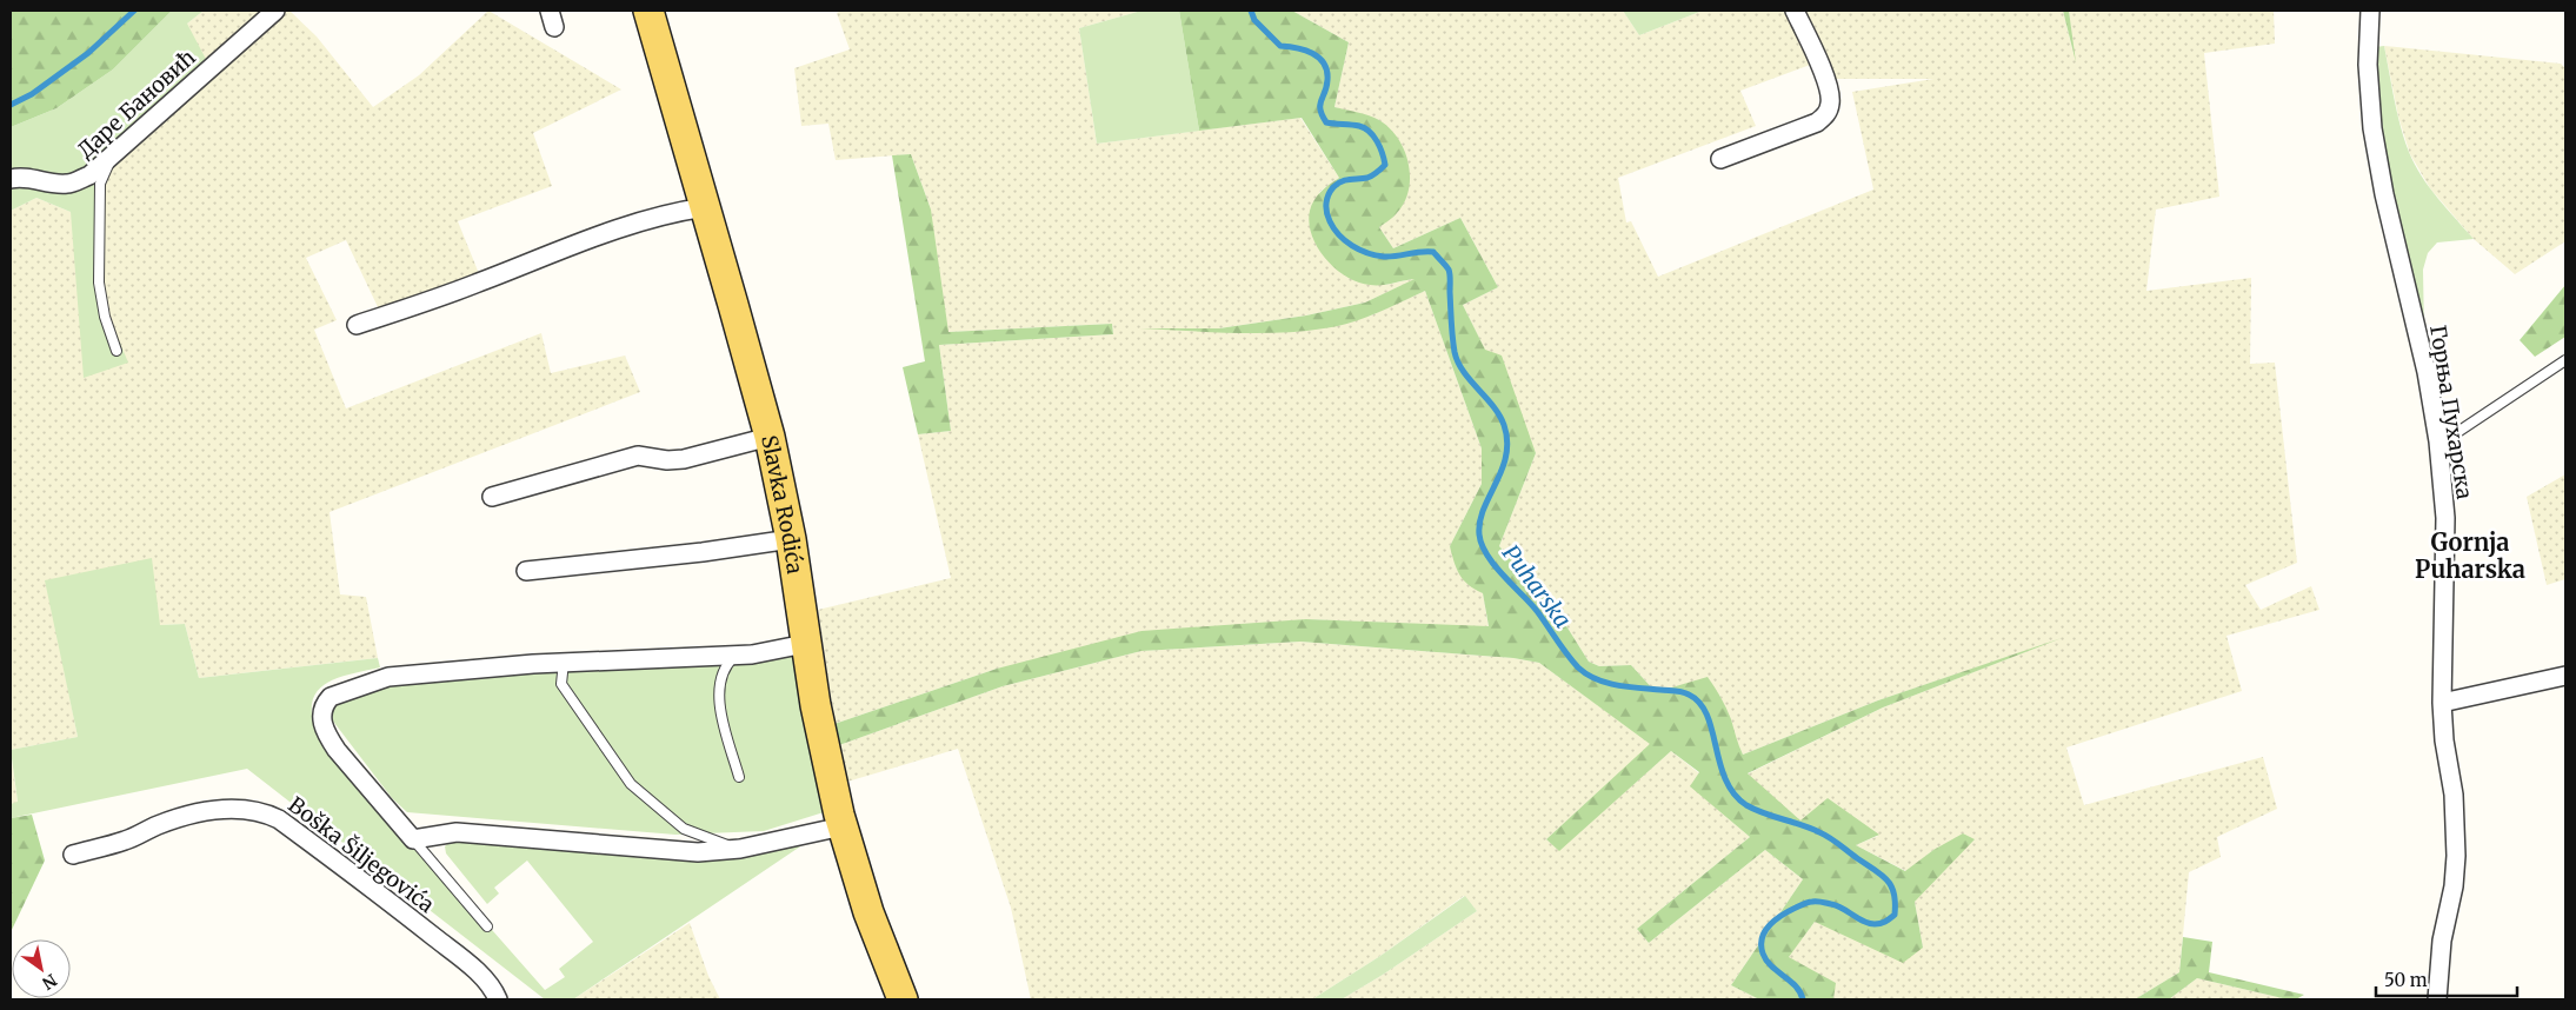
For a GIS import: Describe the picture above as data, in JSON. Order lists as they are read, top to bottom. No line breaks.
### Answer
{"streets":{"main road":["Slavka Rodića"],"street":["Даре Бановић","Горња Пухарска","Boška Šiljegovića"]},"districts":["Gornja Puharska"],"water":["Puharska"],"scale_bar":"50 m","north":"bottom right"}
